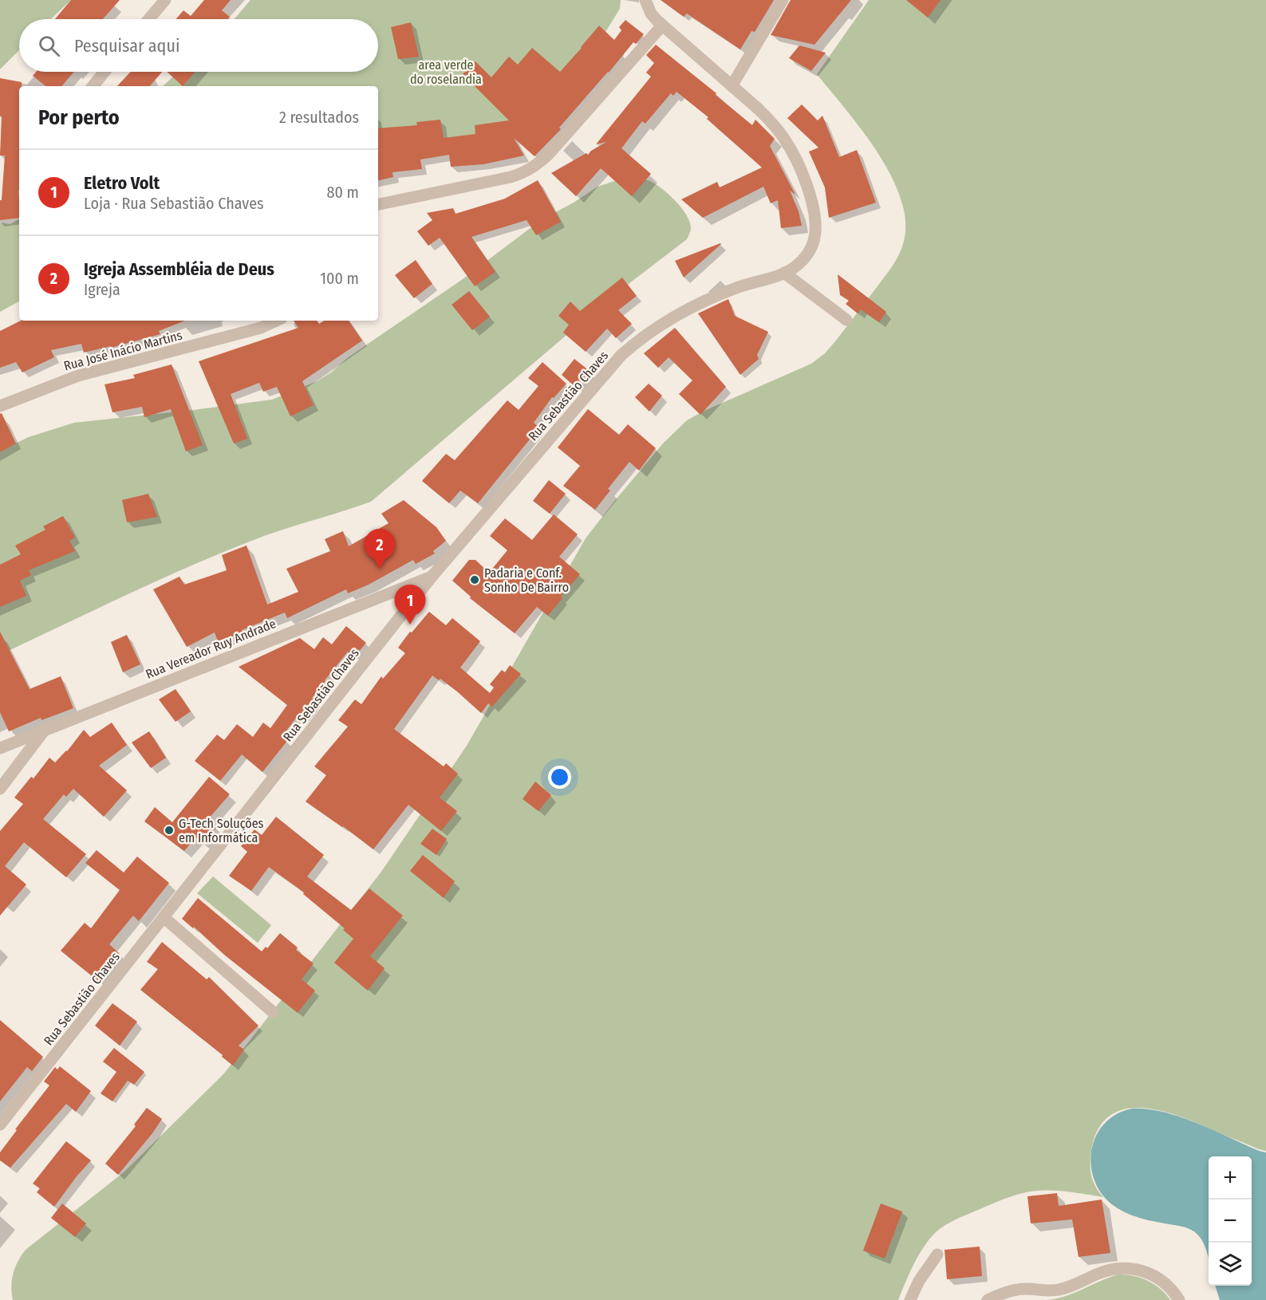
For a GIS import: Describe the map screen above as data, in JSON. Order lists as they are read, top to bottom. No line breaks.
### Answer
{"streets":{"street":["Rua José Inácio Martins","Rua Sebastião Chaves","Rua Vereador Ruy Andrade"]},"crossings":[["Rua Sebastião Chaves","Rua Vereador Ruy Andrade"]],"parks":["area verde do roselandia"],"places":["Padaria e Conf. Sonho De Bairro","G-Tech Soluções em Informática"],"page":{"search":"Pesquisar aqui","heading":["Por perto","2 resultados"],"list":[{"mark":"1","name":"Eletro Volt","note":"Loja · Rua Sebastião Chaves","value":"80 m"},{"mark":"2","name":"Igreja Assembléia de Deus","note":"Igreja","value":"100 m"}],"pins":["2","1"],"map_buttons":["+","−"]}}
